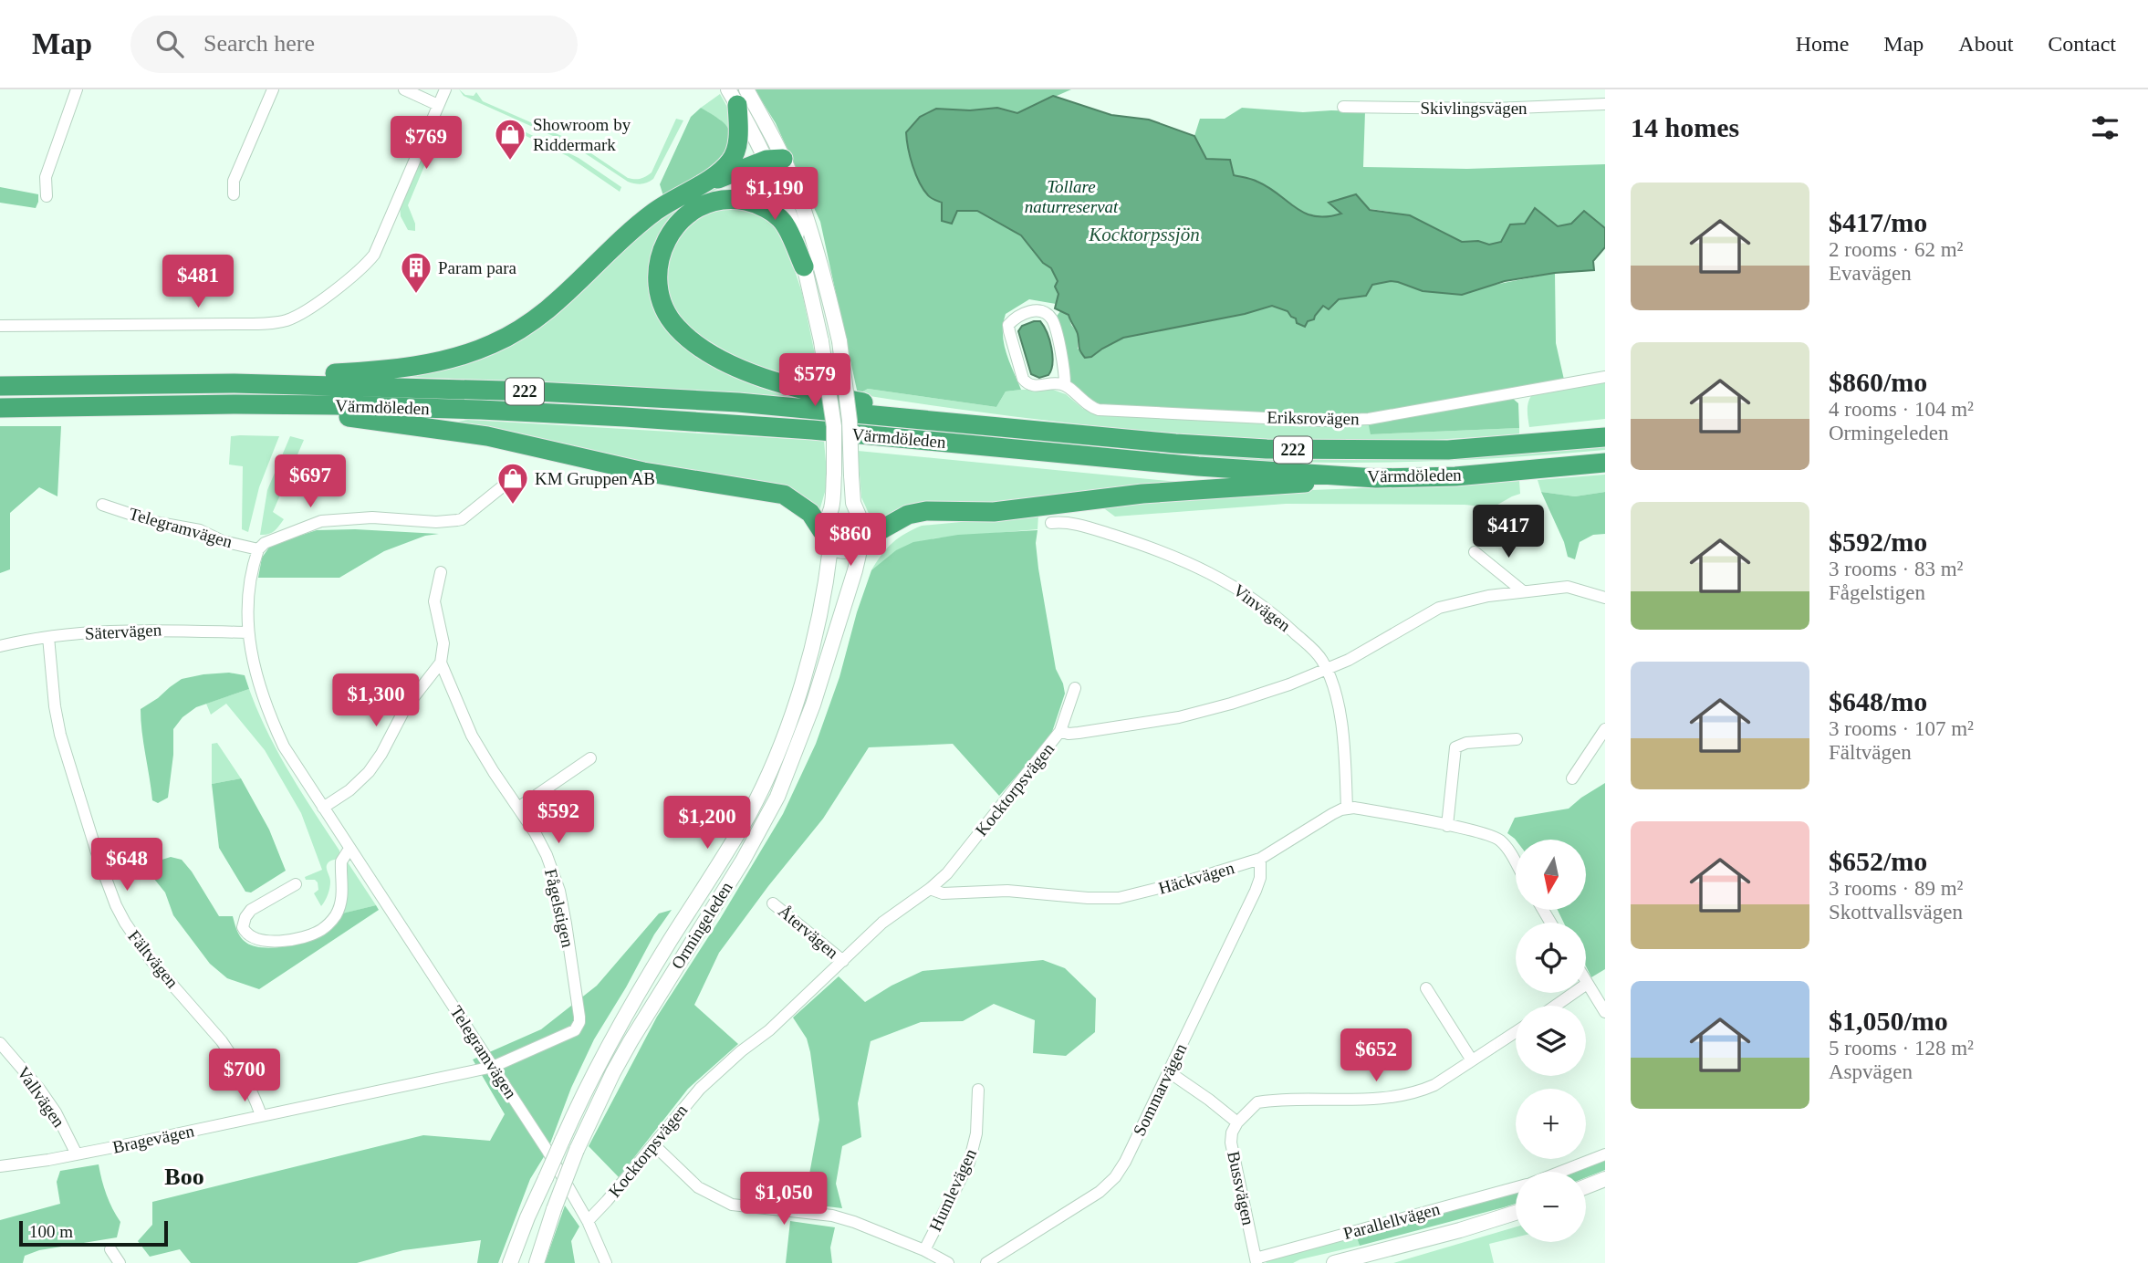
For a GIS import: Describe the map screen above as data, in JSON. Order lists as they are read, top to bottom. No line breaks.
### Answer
{"streets":{"highway":["222","Värmdöleden"],"main road":["Ormingeleden"],"street":["Skivlingsvägen","Eriksrovägen","Telegramvägen","Vinvägen","Sätervägen","Kocktorpsvägen","Häckvägen","Fågelstigen","Återvägen","Fältvägen","Sommarvägen","Vallvägen","Bragevägen","Bussvägen","Humlevägen","Parallellvägen"]},"crossings":[["Telegramvägen","Sätervägen"],["Telegramvägen","Kocktorpsvägen"],["Telegramvägen","Fågelstigen"],["Telegramvägen","Bragevägen"],["Vinvägen","Kocktorpsvägen"],["Vinvägen","Häckvägen"],["Sätervägen","Fältvägen"],["Kocktorpsvägen","Häckvägen"],["Kocktorpsvägen","Återvägen"],["Häckvägen","Sommarvägen"],["Fågelstigen","Bragevägen"],["Fältvägen","Bragevägen"],["Vallvägen","Bragevägen"],["Bussvägen","Parallellvägen"]],"districts":["Boo"],"water":["Kocktorpssjön"],"parks":["Tollare naturreservat"],"places":{"shop":["Showroom by Riddermark","KM Gruppen AB"],"building":["Param para"]},"scale_bar":"100 m","north":"bottom","page":{"header":"Map","search":"Search here","nav":["Home","Map","About","Contact"],"heading":"14 homes","price":["$769","$1,190","$481","$579","$697","$417","$860","$1,300","$592","$1,200","$648","$652","$700","$1,050"],"list":[{"name":"$417/mo","note":"2 rooms · 62 m² · Evavägen"},{"name":"$860/mo","note":"4 rooms · 104 m² · Ormingeleden"},{"name":"$592/mo","note":"3 rooms · 83 m² · Fågelstigen"},{"name":"$648/mo","note":"3 rooms · 107 m² · Fältvägen"},{"name":"$652/mo","note":"3 rooms · 89 m² · Skottvallsvägen"},{"name":"$1,050/mo","note":"5 rooms · 128 m² · Aspvägen"}],"map_buttons":["+","−"],"scale":"100 m"}}
